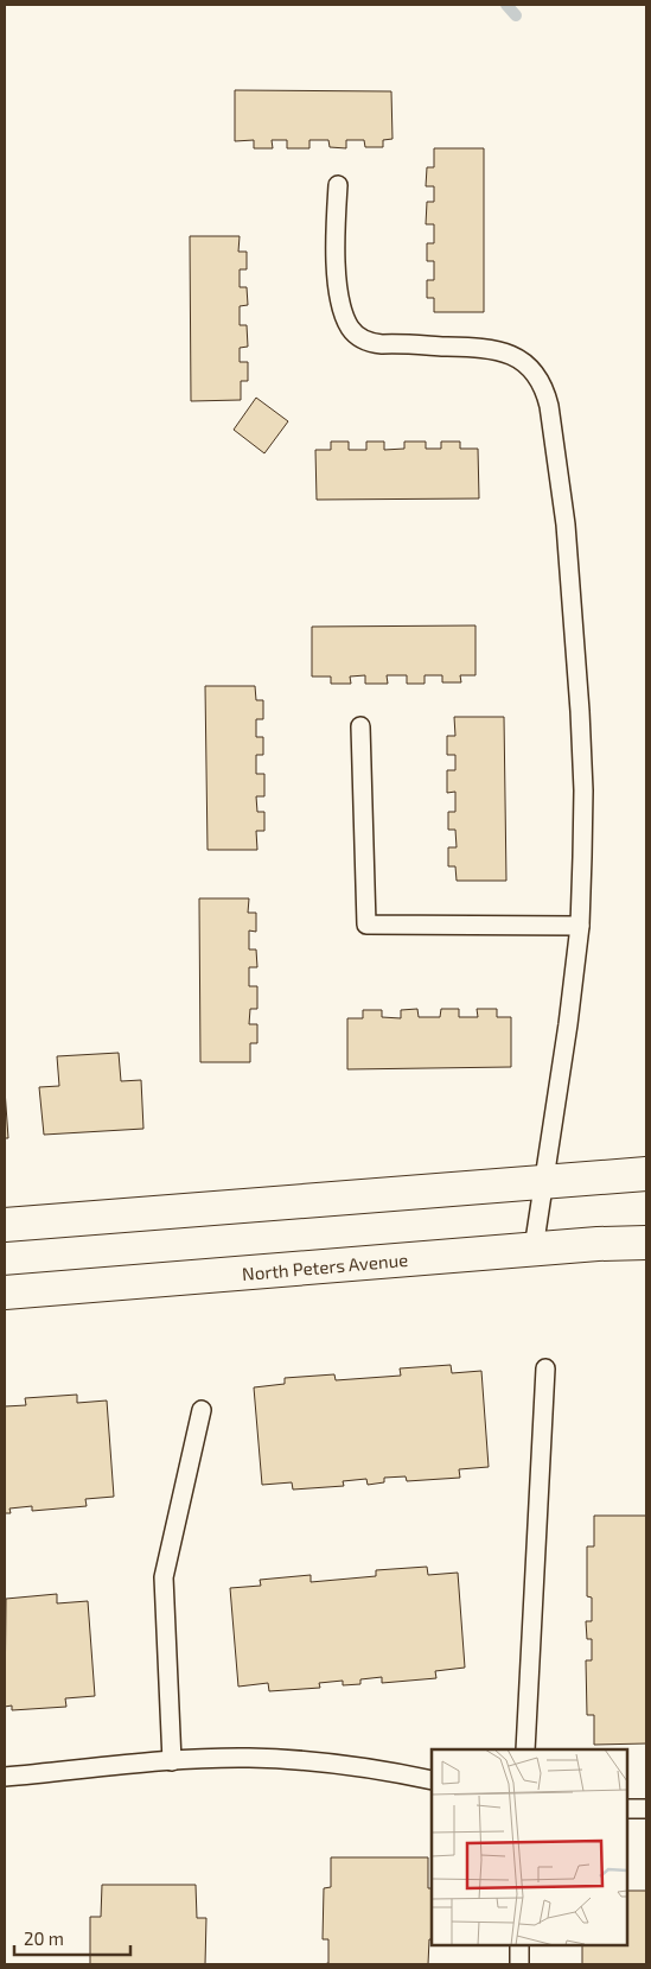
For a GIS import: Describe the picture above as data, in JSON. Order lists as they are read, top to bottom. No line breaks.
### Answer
{"streets":{"main road":["North Peters Avenue"]},"scale_bar":"20 m"}
